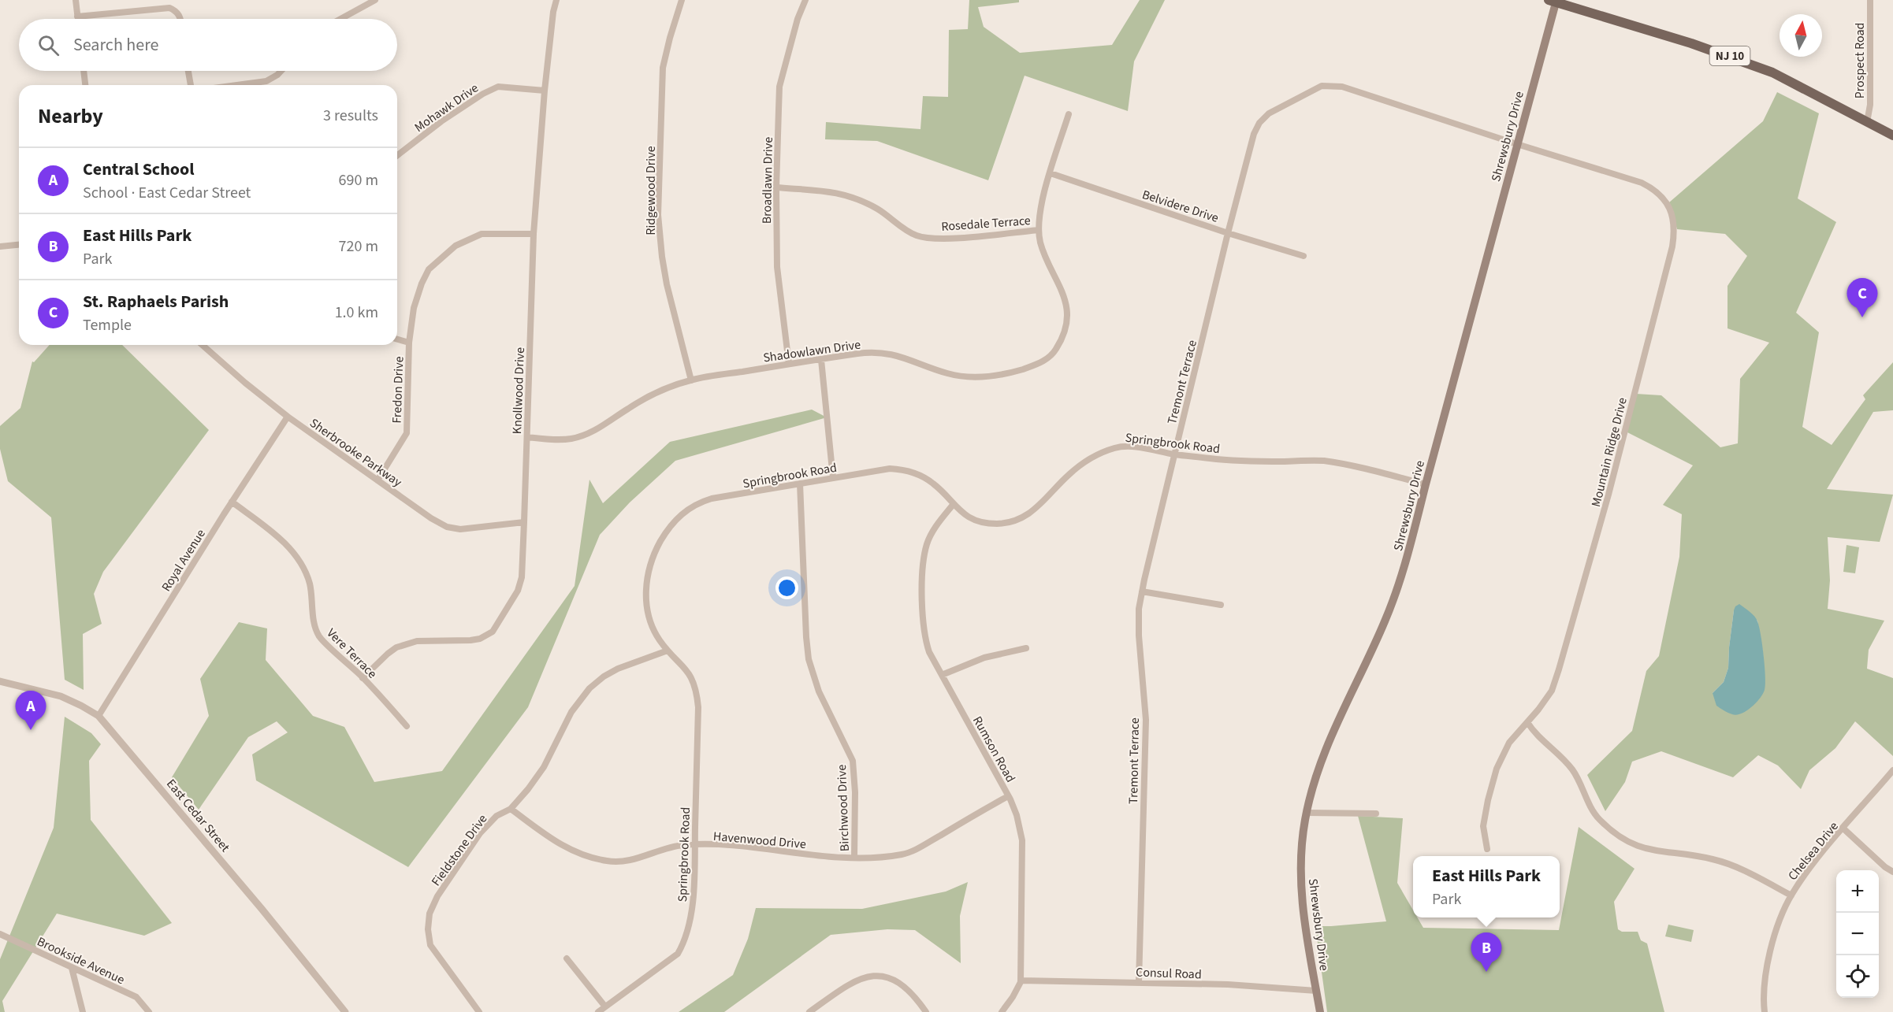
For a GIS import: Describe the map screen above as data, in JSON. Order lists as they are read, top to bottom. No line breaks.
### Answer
{"streets":{"main road":["NJ 10","Shrewsbury Drive"],"street":["Prospect Road","Mohawk Drive","Broadlawn Drive","Ridgewood Drive","Belvidere Drive","Rosedale Terrace","Shadowlawn Drive","Tremont Terrace","Fredon Drive","Knollwood Drive","Springbrook Road","Sherbrooke Parkway","Mountain Ridge Drive","Royal Avenue","Vere Terrace","Rumson Road","Birchwood Drive","East Cedar Street","Havenwood Drive","Fieldstone Drive","Chelsea Drive","Brookside Avenue","Consul Road"]},"crossings":[["NJ 10","Prospect Road"],["NJ 10","Shrewsbury Drive"],["Mohawk Drive","Knollwood Drive"],["Shrewsbury Drive","Tremont Terrace"],["Shrewsbury Drive","Springbrook Road"],["Shrewsbury Drive","Mountain Ridge Drive"],["Shrewsbury Drive","Consul Road"],["Broadlawn Drive","Rosedale Terrace"],["Broadlawn Drive","Shadowlawn Drive"],["Ridgewood Drive","Shadowlawn Drive"],["Belvidere Drive","Shadowlawn Drive"],["Belvidere Drive","Tremont Terrace"],["Rosedale Terrace","Shadowlawn Drive"],["Shadowlawn Drive","Knollwood Drive"],["Tremont Terrace","Springbrook Road"],["Tremont Terrace","Mountain Ridge Drive"],["Tremont Terrace","Consul Road"],["Fredon Drive","Knollwood Drive"],["Fredon Drive","Sherbrooke Parkway"],["Knollwood Drive","Sherbrooke Parkway"],["Knollwood Drive","Vere Terrace"],["Springbrook Road","Rumson Road"],["Springbrook Road","Birchwood Drive"],["Springbrook Road","Havenwood Drive"],["Springbrook Road","Fieldstone Drive"],["Sherbrooke Parkway","Royal Avenue"],["Royal Avenue","Vere Terrace"],["Royal Avenue","East Cedar Street"],["Rumson Road","Havenwood Drive"],["Rumson Road","Consul Road"],["Birchwood Drive","Havenwood Drive"],["Havenwood Drive","Fieldstone Drive"]],"north":"top","page":{"search":"Search here","heading":["Nearby","3 results"],"list":[{"mark":"A","name":"Central School","note":"School · East Cedar Street","value":"690 m"},{"mark":"B","name":"East Hills Park","note":"Park","value":"720 m"},{"mark":"C","name":"St. Raphaels Parish","note":"Temple","value":"1.0 km"}],"pins":["C","A","B"],"popup":["East Hills Park","Park"],"map_buttons":["+","−"]}}
